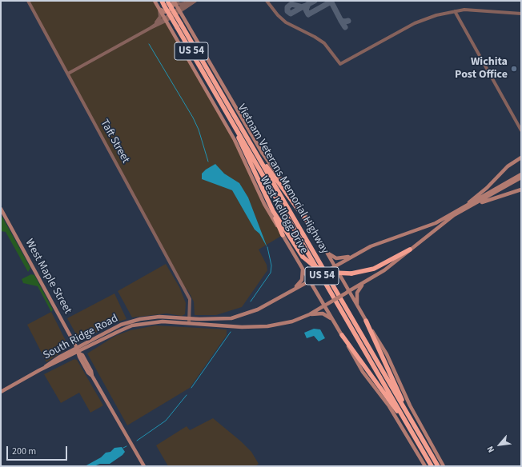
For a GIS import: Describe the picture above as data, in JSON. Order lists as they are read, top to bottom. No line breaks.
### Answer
{"streets":{"highway":["US 54","Vietnam Veterans Memorial Highway"],"main road":["West Kellogg Drive","West Maple Street","South Ridge Road"],"street":["Taft Street"]},"crossings":[["Vietnam Veterans Memorial Highway","West Kellogg Drive"],["West Maple Street","South Ridge Road"]],"places":["Wichita Post Office"],"scale_bar":"200 m","north":"bottom left"}
